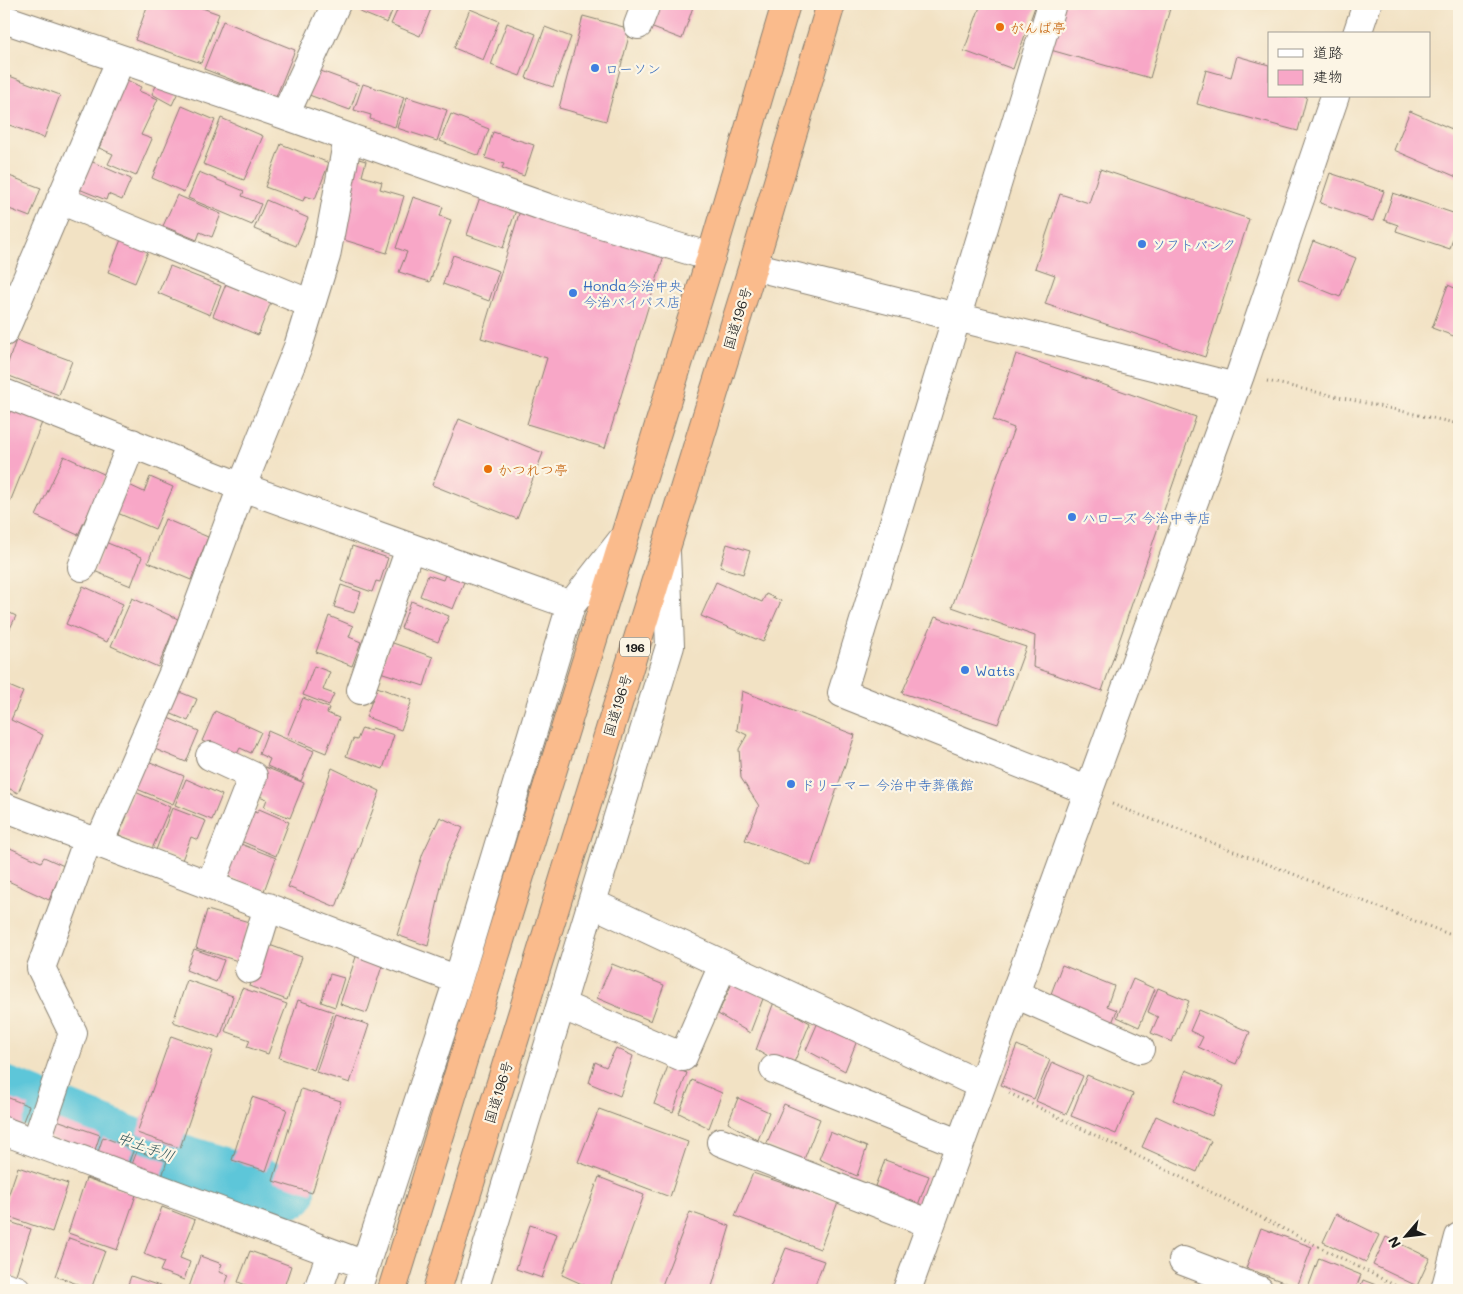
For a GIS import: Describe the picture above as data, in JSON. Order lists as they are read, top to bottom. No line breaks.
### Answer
{"streets":{"highway":["国道196号","196"]},"water":["中土手川"],"places":["がんば亭","ローソン","ソフトバンク","Honda今治中央 今治バイパス店","かつれつ亭","ハローズ 今治中寺店","Watts","ドリーマー 今治中寺葬儀館"],"legend":["道路","建物"],"north":"bottom left"}
